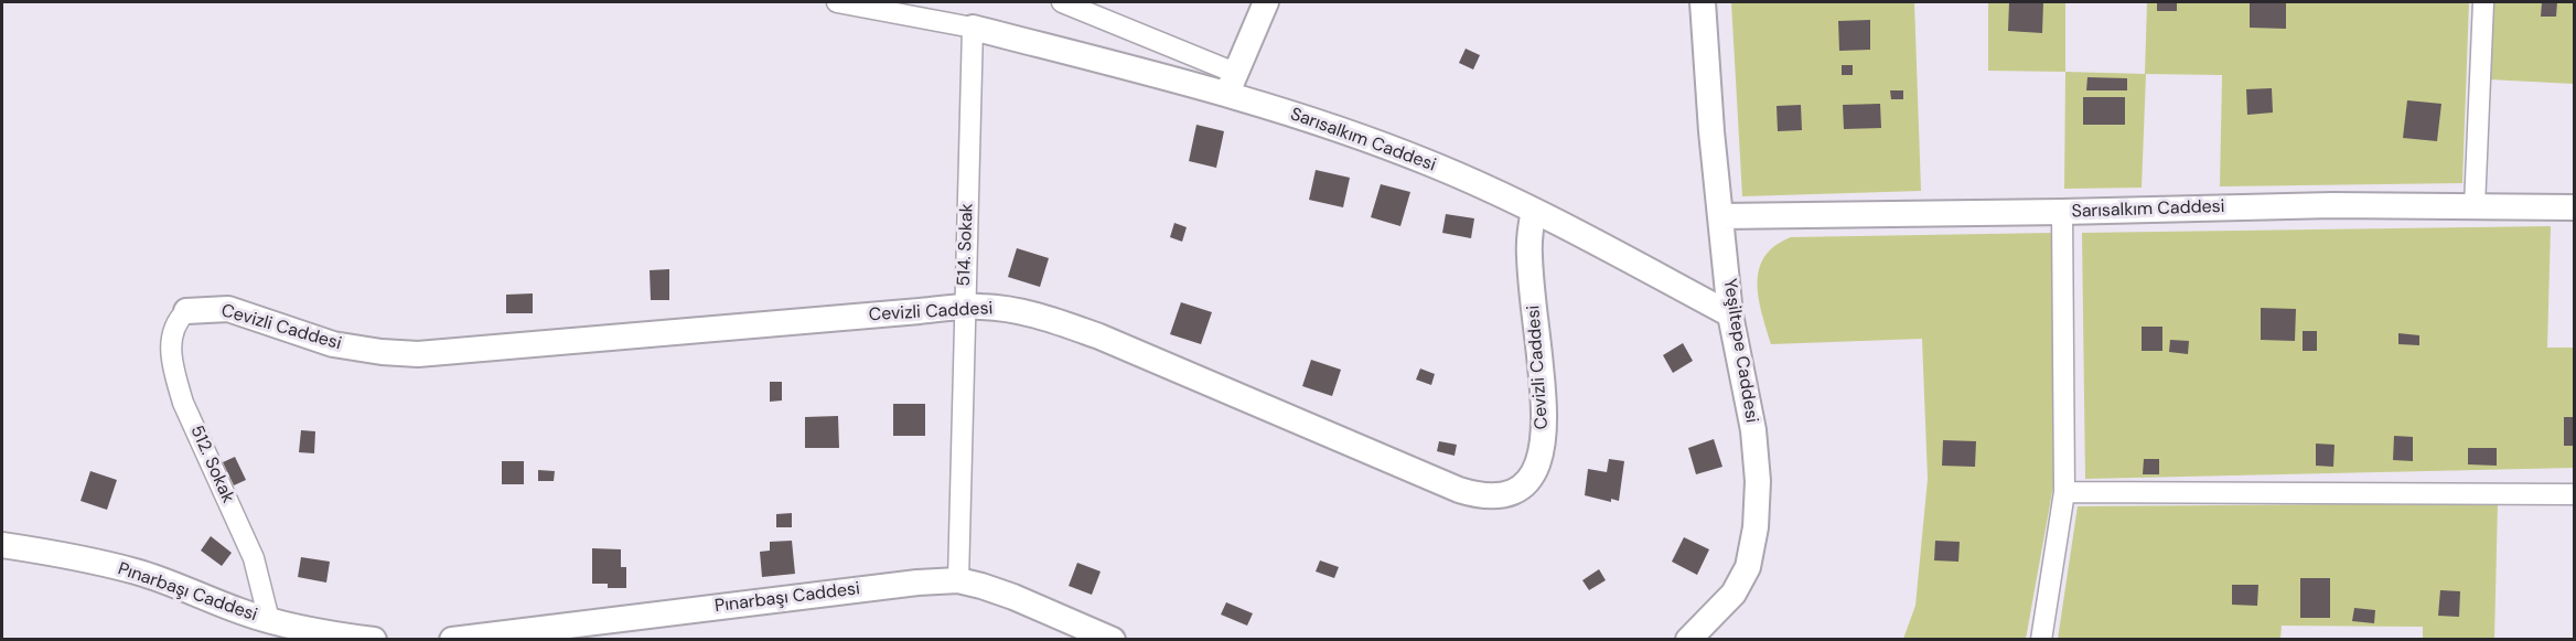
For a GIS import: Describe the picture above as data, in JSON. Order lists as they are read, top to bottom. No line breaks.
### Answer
{"streets":{"street":["Sarısalkım Caddesi","514. Sokak","Cevizli Caddesi","Yeşiltepe Caddesi","512. Sokak","Pınarbaşı Caddesi"]},"crossings":[["Sarısalkım Caddesi","514. Sokak"],["Sarısalkım Caddesi","Cevizli Caddesi"],["Sarısalkım Caddesi","Yeşiltepe Caddesi"],["514. Sokak","Cevizli Caddesi"],["514. Sokak","Pınarbaşı Caddesi"],["Cevizli Caddesi","512. Sokak"],["512. Sokak","Pınarbaşı Caddesi"]]}
